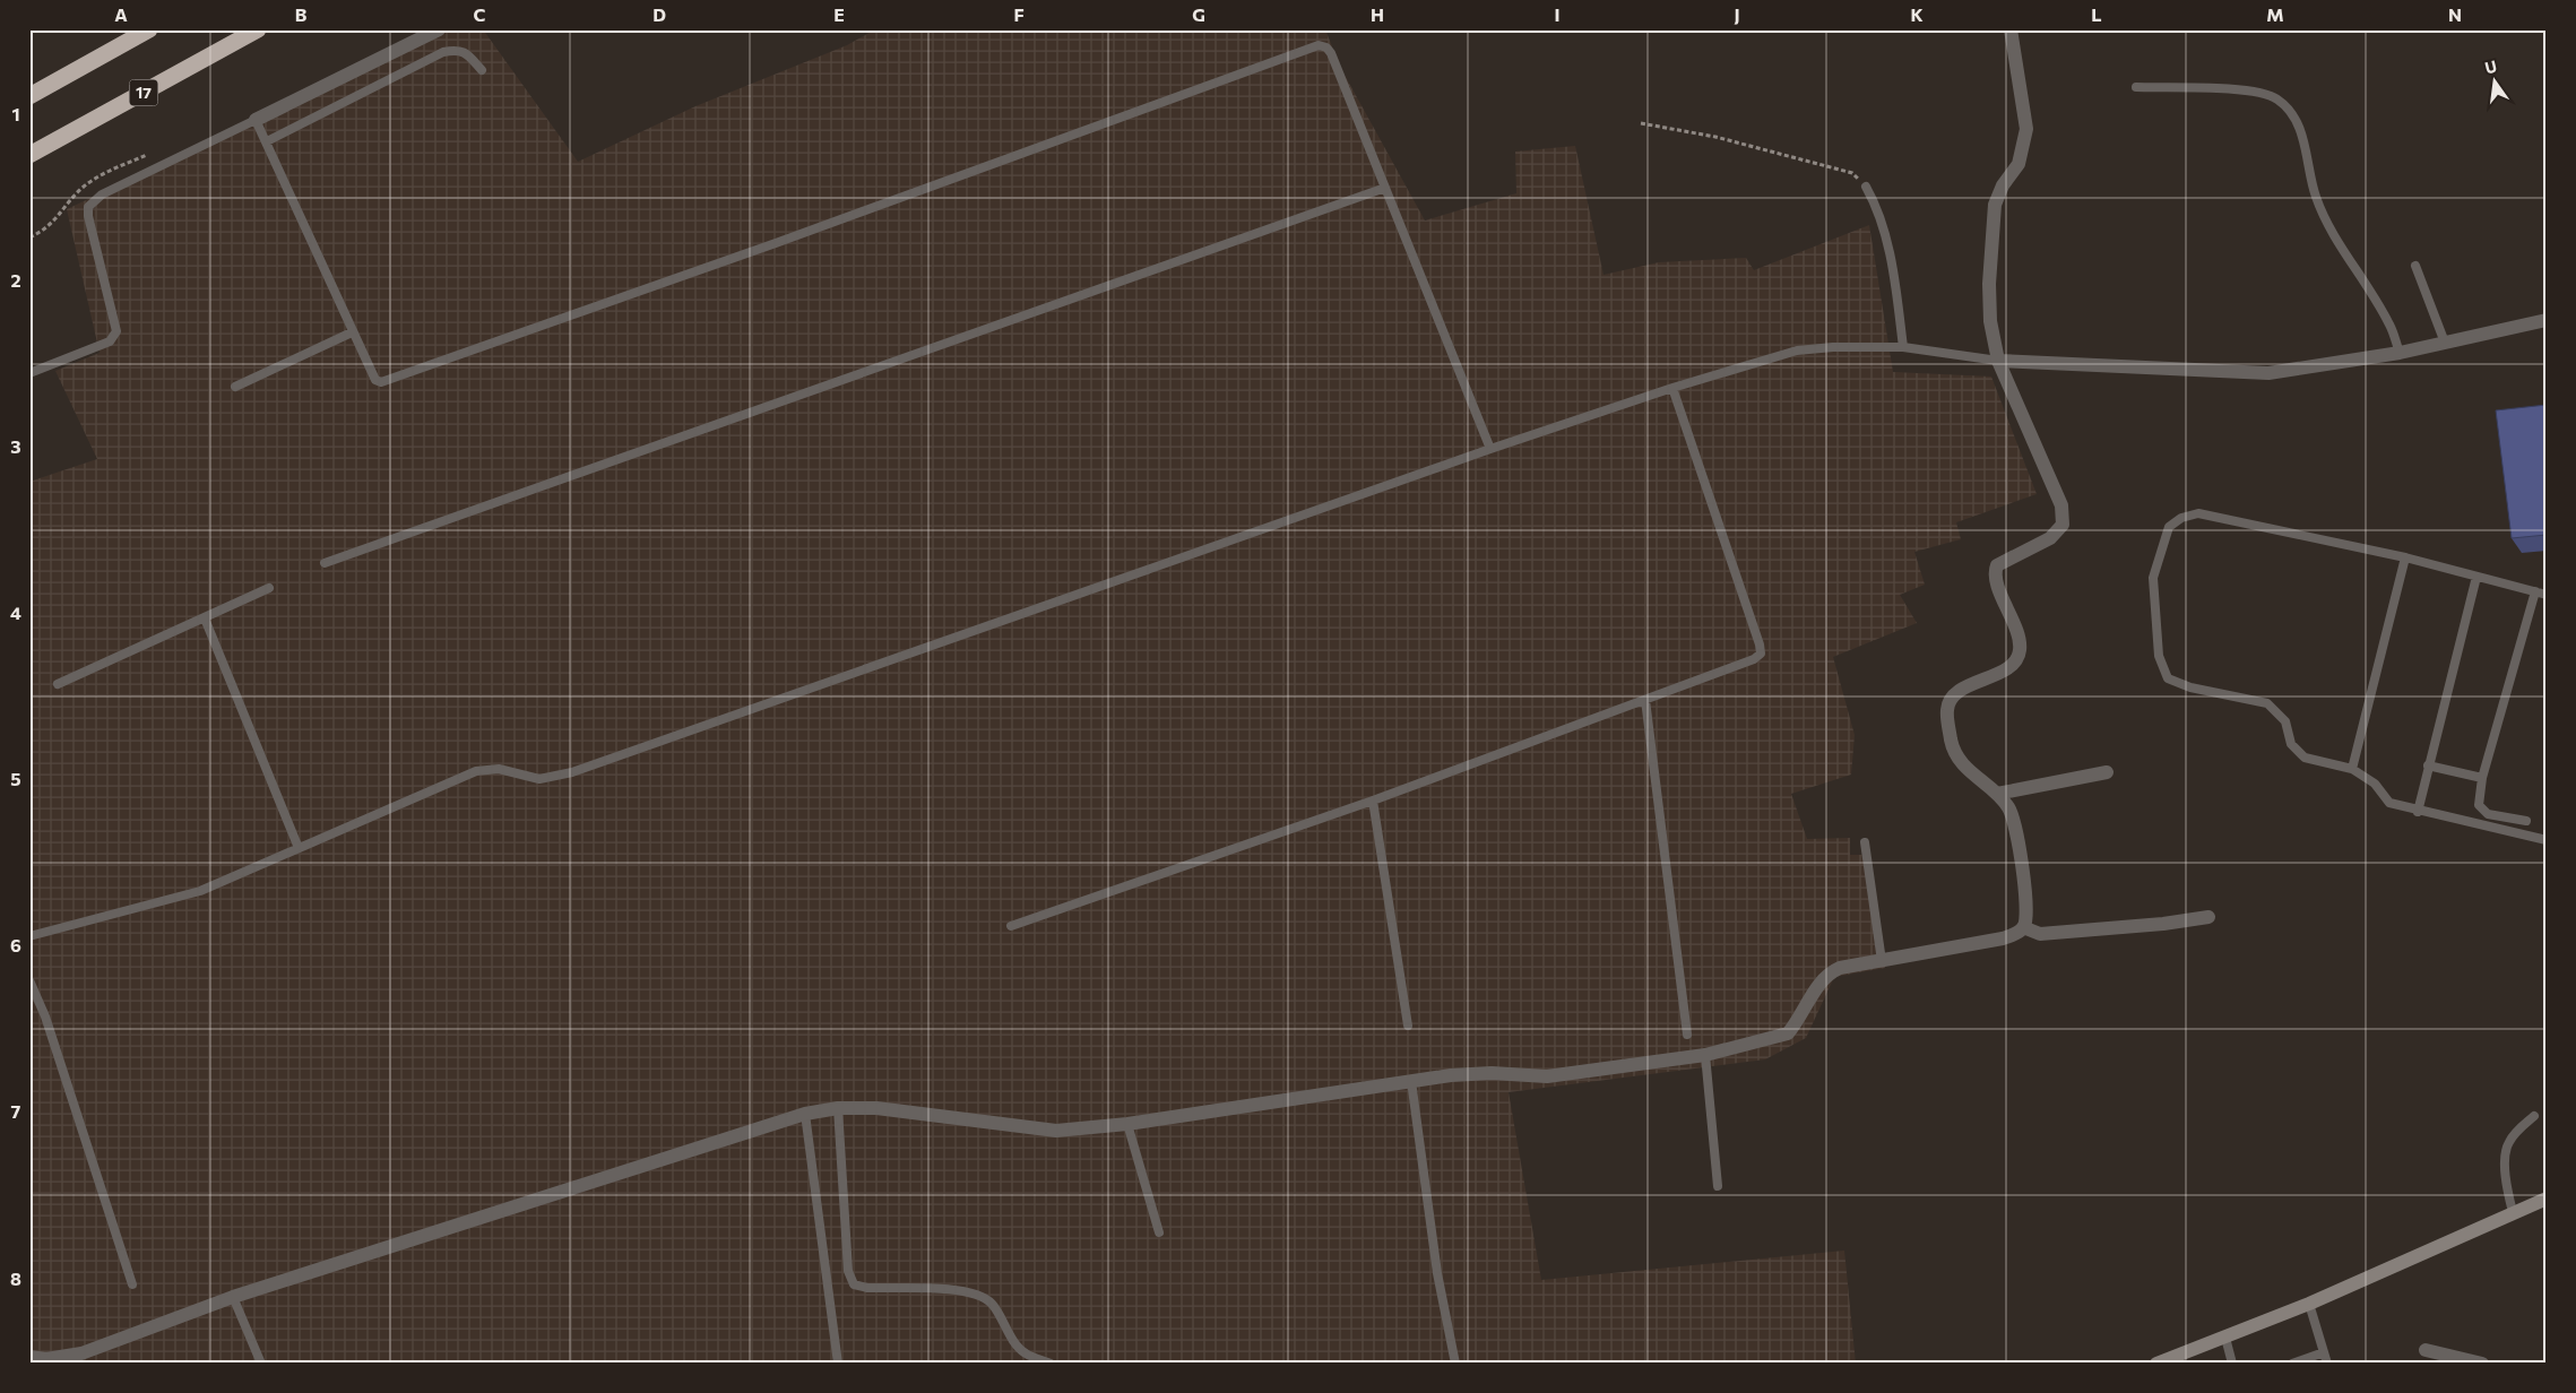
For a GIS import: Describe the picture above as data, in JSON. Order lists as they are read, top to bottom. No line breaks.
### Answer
{"streets":{"highway":["17"]},"north":"top","grid":{"columns":["A","B","C","D","E","F","G","H","I","J","K","L","M","N"],"rows":["1","2","3","4","5","6","7","8"]}}
